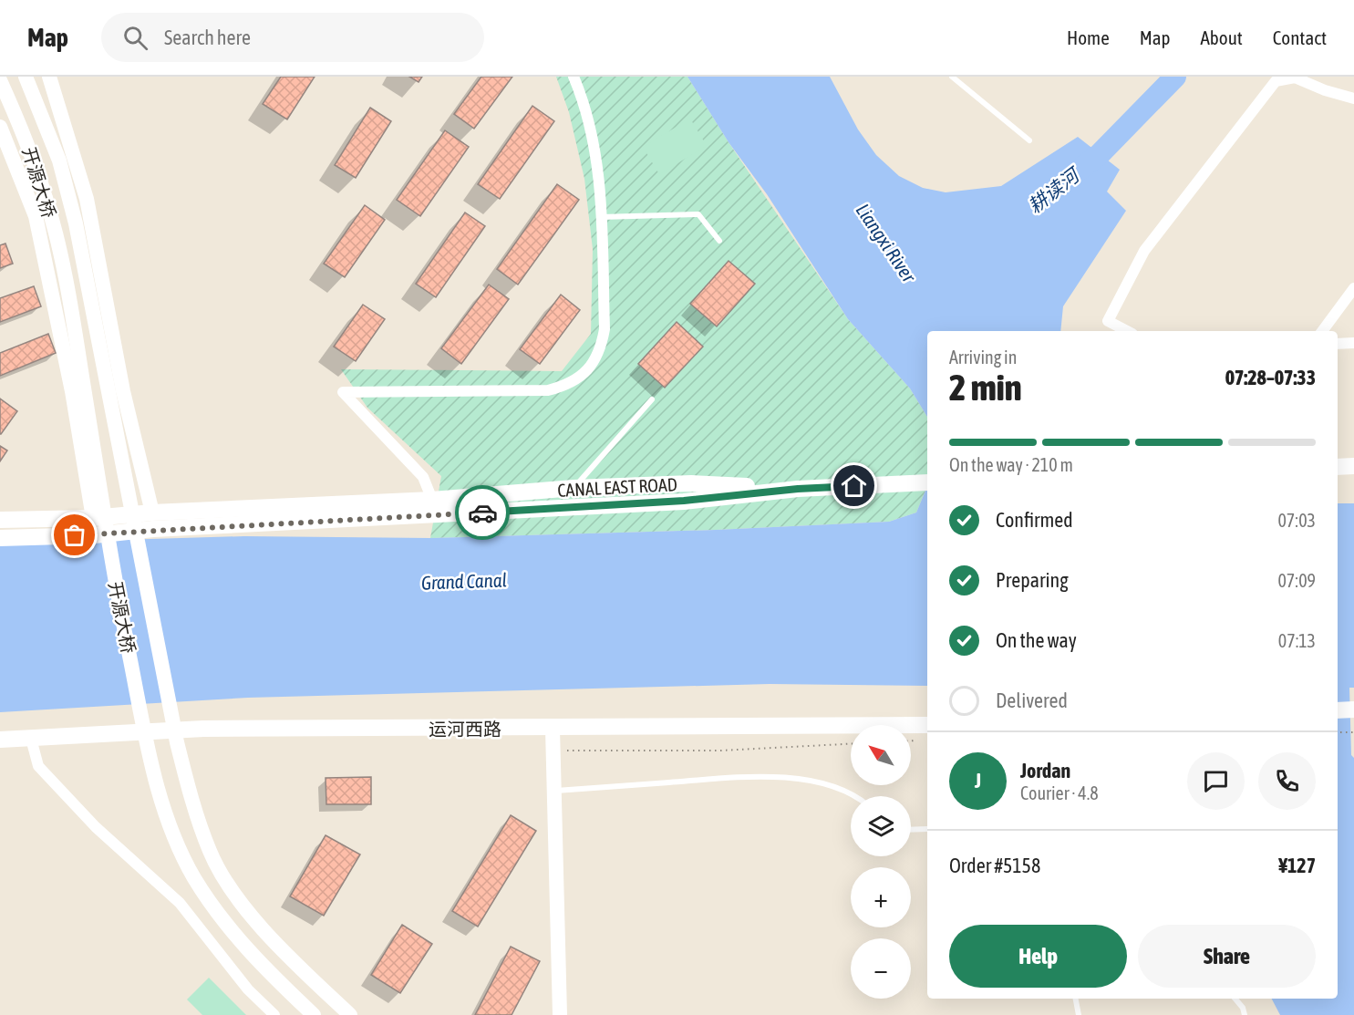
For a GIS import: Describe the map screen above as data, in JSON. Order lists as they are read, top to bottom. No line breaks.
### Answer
{"streets":{"main road":["开源大桥","CANAL EAST ROAD","运河西路"]},"water":["耕读河","Liangxi River","Grand Canal"],"north":"top left","page":{"header":"Map","search":"Search here","nav":["Home","Map","About","Contact"],"heading":["2 min","Arriving in","07:28–07:33"],"panel":["Jordan","Courier · 4.8","Order #5158","¥127"],"bar":"On the way · 210 m","list":[["Confirmed","07:03"],["Preparing","07:09"],["On the way","07:13"],"Delivered"],"map_buttons":["+","−"],"round":"J","buttons":["Help","Share"]}}
